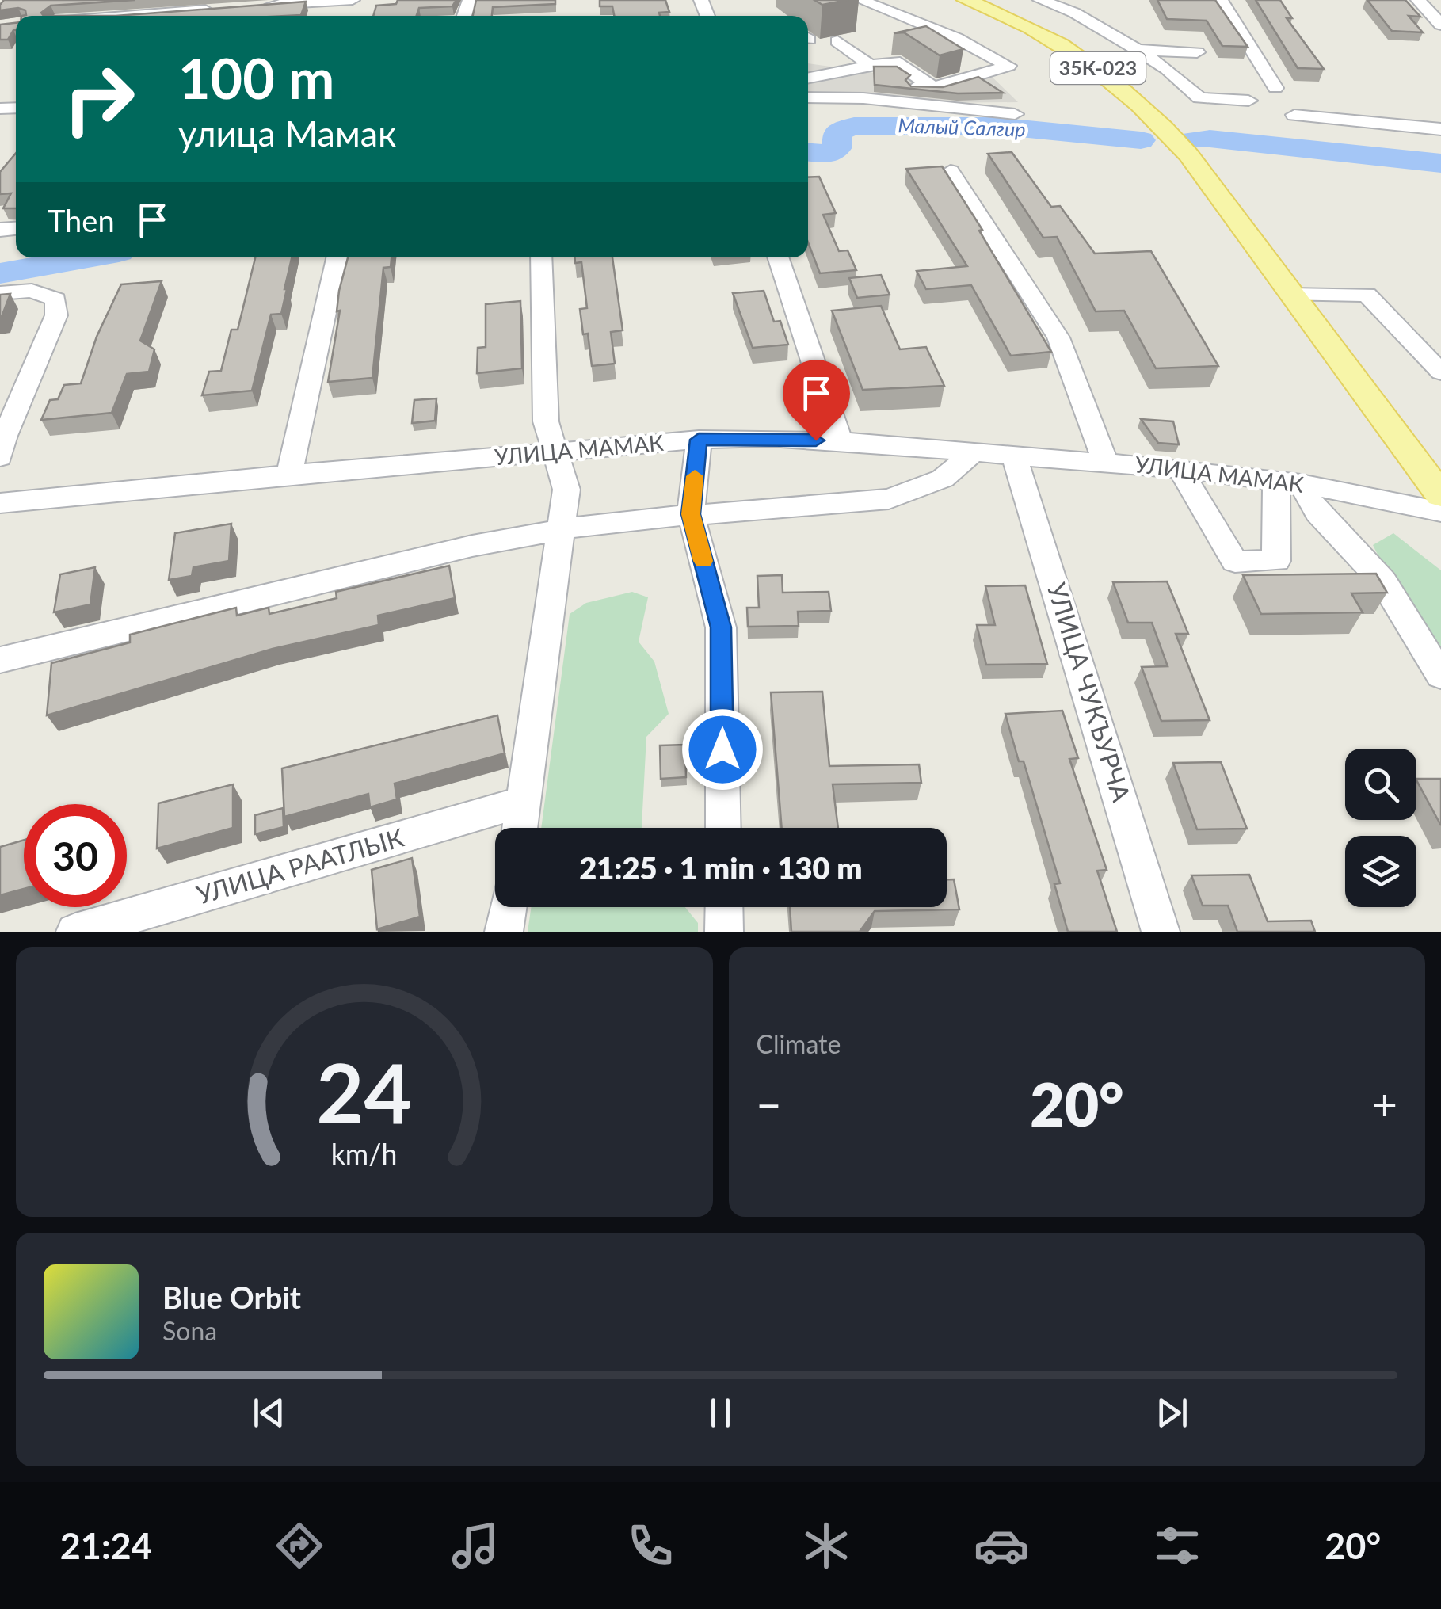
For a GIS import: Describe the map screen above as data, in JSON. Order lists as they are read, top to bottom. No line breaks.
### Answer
{"streets":{"main road":["35К-023"],"street":["УЛИЦА МАМАК","УЛИЦА ЧУКЪУРЧА","УЛИЦА РААТЛЫК"]},"crossings":[["УЛИЦА МАМАК","УЛИЦА ЧУКЪУРЧА"]],"water":["Малый Салгир"],"page":{"turn":["100 m","улица Мамак"],"then":"Then","limit":"30","trip":"21:25 · 1 min · 130 m","tile":"Climate","heat":["−","20°","+"],"song":["Blue Orbit","Sona"],"tabs":["21:24","20°"],"gauge":["24","km/h"]}}
